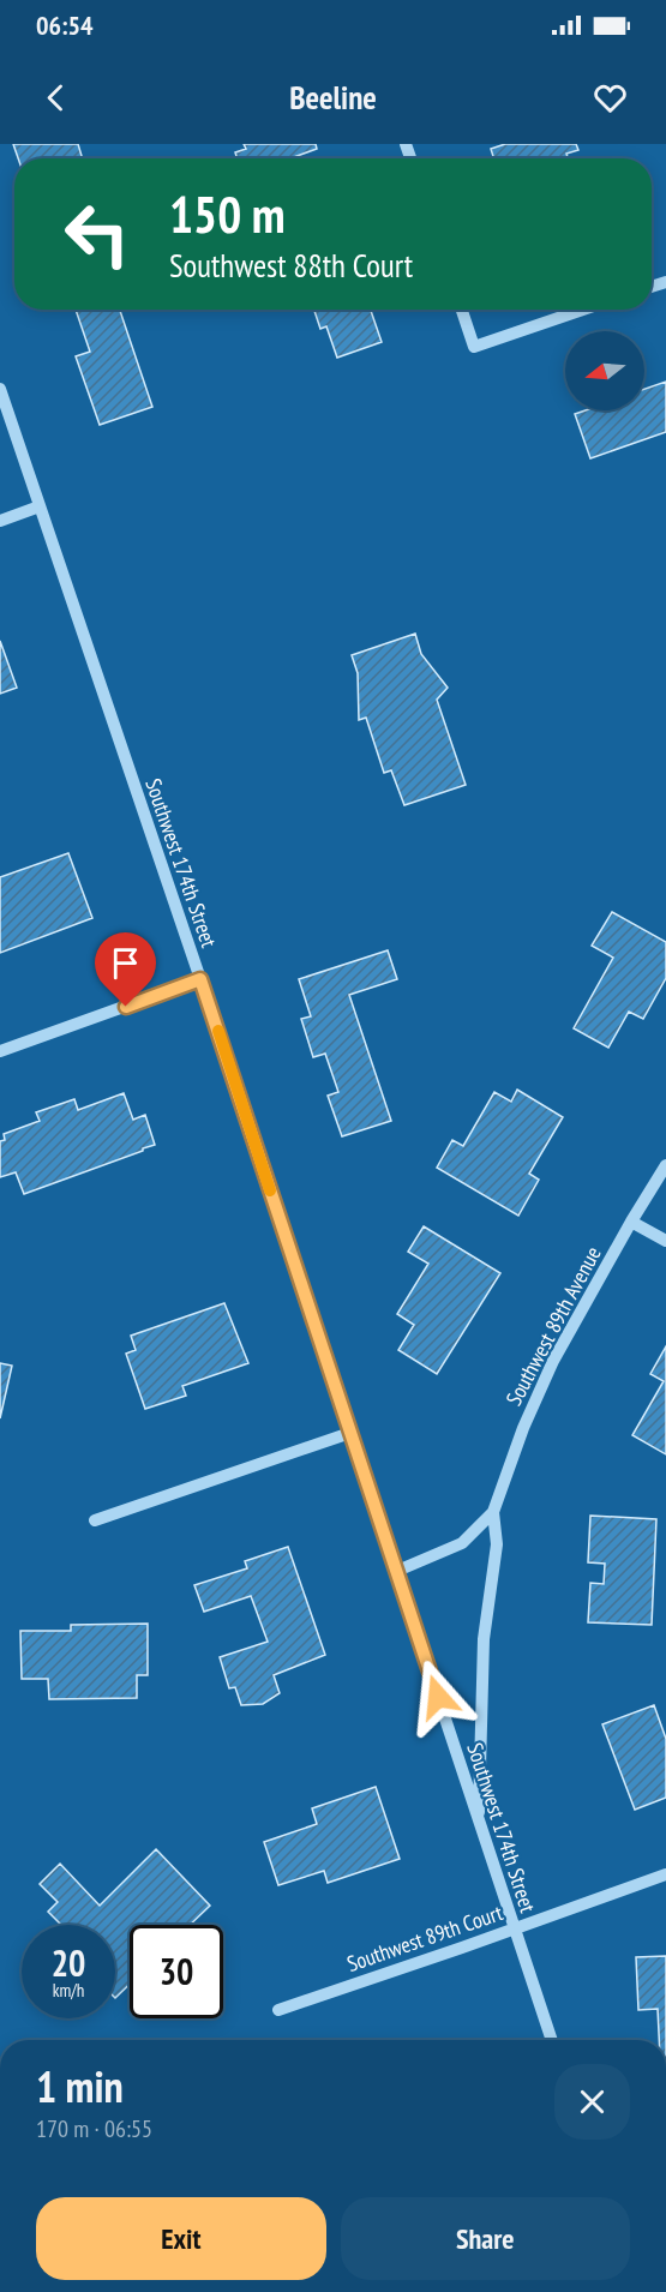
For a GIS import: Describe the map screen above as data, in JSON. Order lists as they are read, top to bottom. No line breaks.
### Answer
{"streets":{"street":["Southwest 174th Street","Southwest 89th Avenue","Southwest 89th Court"]},"crossings":[["Southwest 174th Street","Southwest 89th Avenue"],["Southwest 174th Street","Southwest 89th Court"]],"north":"left","page":{"status":"06:54","header":"Beeline","turn":["150 m","Southwest 88th Court"],"speed":"20 km/h","limit":"30","heading":["1 min","170 m · 06:55"],"buttons":["Exit","Share"]}}
